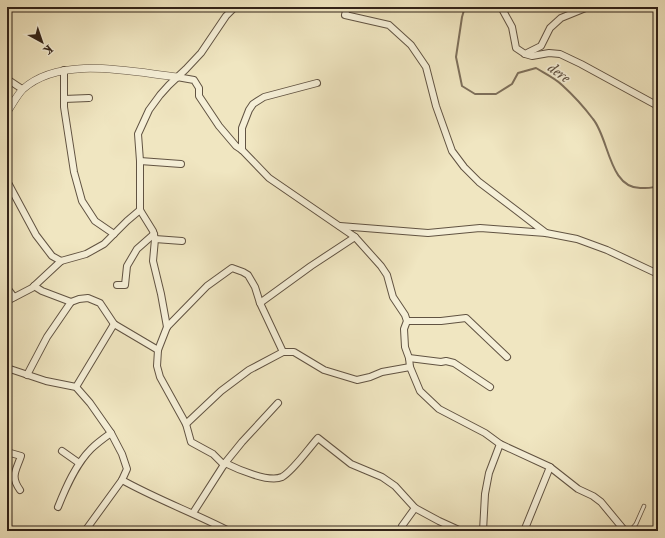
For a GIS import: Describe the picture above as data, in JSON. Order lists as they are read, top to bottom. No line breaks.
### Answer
{"water":["dere"],"north":"bottom right"}
